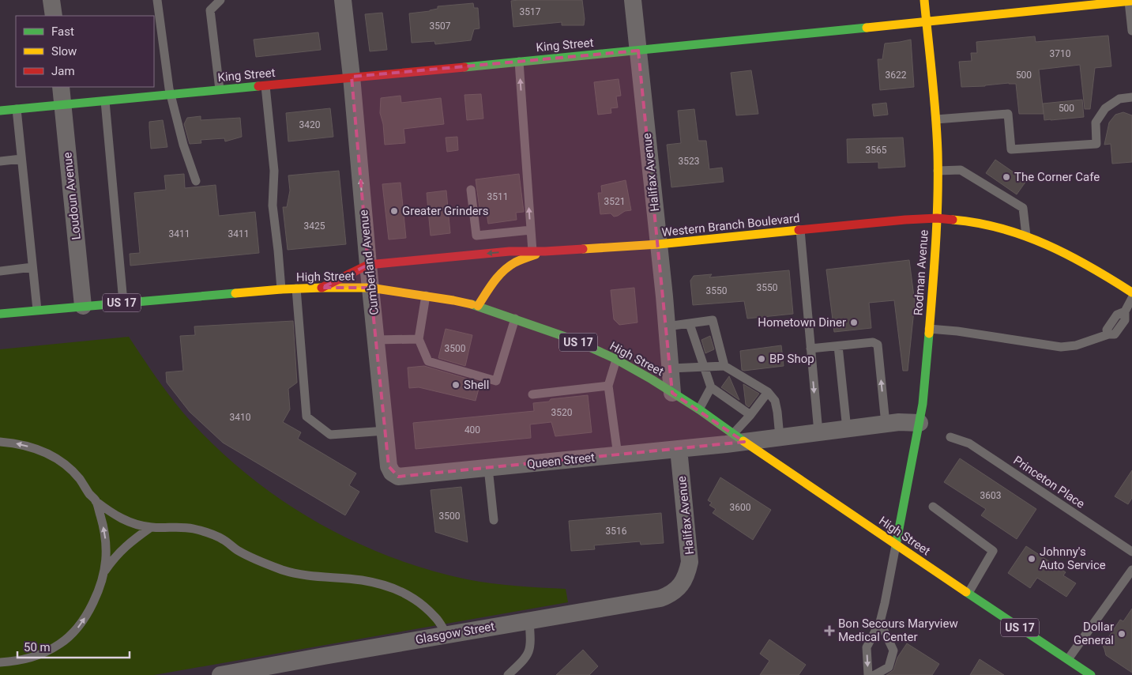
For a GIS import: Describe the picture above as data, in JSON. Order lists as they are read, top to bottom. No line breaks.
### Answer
{"streets":{"street":["King Street","Halifax Avenue","Loudoun Avenue","Western Branch Boulevard","Cumberland Avenue","Rodman Avenue","High Street","US 17","Queen Street","Glasgow Street"],"lane":["Princeton Place"]},"crossings":[["King Street","Halifax Avenue"],["King Street","Loudoun Avenue"],["King Street","Cumberland Avenue"],["King Street","Rodman Avenue"],["Halifax Avenue","Western Branch Boulevard"],["Halifax Avenue","High Street"],["Halifax Avenue","Queen Street"],["Halifax Avenue","Glasgow Street"],["Loudoun Avenue","High Street"],["Western Branch Boulevard","Cumberland Avenue"],["Western Branch Boulevard","Rodman Avenue"],["Western Branch Boulevard","High Street"],["Cumberland Avenue","High Street"],["Cumberland Avenue","Queen Street"],["Rodman Avenue","High Street"],["Rodman Avenue","Queen Street"],["High Street","Queen Street"]],"one_way":["Cumberland Avenue"],"places":{"other":["The Corner Cafe","Greater Grinders","Hometown Diner","BP Shop","Shell","Johnny's Auto Service","Dollar General"],"health":["Bon Secours Maryview Medical Center"]},"house_numbers":["3517","3507","3710","3622","500","500","3420","3565","3523","3511","3521","3425","3411","3411","3550","3550","3500","3520","3410","400","3603","3600","3500","3516"],"legend":["Fast","Slow","Jam"],"scale_bar":"50 m"}
